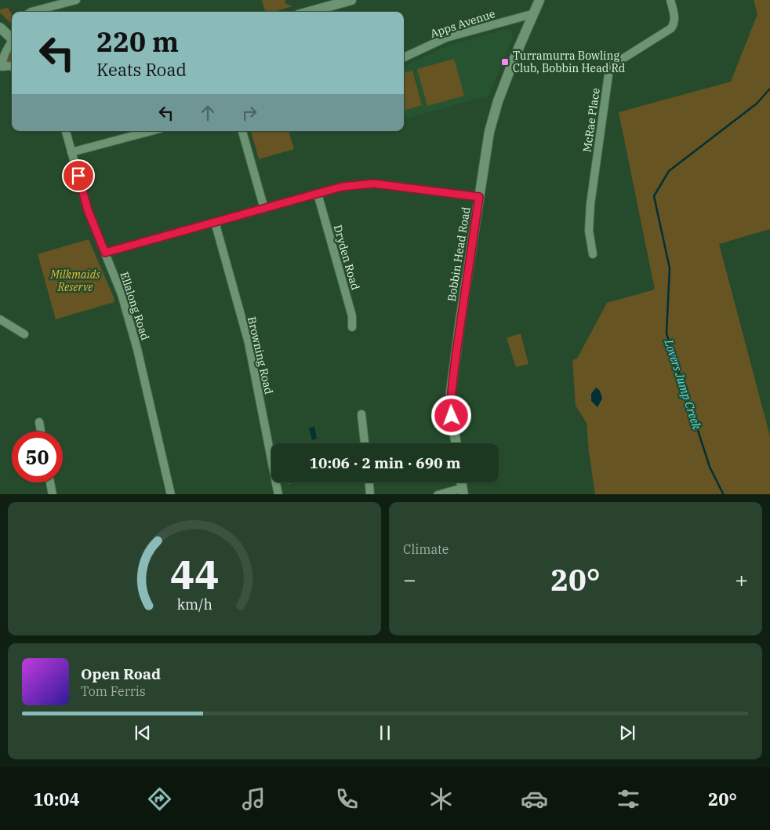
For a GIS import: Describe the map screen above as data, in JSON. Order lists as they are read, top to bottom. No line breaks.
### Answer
{"streets":{"main road":["Bobbin Head Road"],"street":["Apps Avenue","McRae Place","Dryden Road","Ellalong Road","Browning Road"]},"crossings":[["Apps Avenue","Bobbin Head Road"]],"water":["Lovers Jump Creek"],"parks":["Milkmaids Reserve"],"places":{"transit":["Turramurra Bowling Club, Bobbin Head Rd"]},"page":{"turn":["220 m","Keats Road"],"limit":"50","trip":"10:06 · 2 min · 690 m","tile":"Climate","heat":["−","20°","+"],"song":["Open Road","Tom Ferris"],"tabs":["10:04","20°"],"gauge":["44","km/h"]}}
